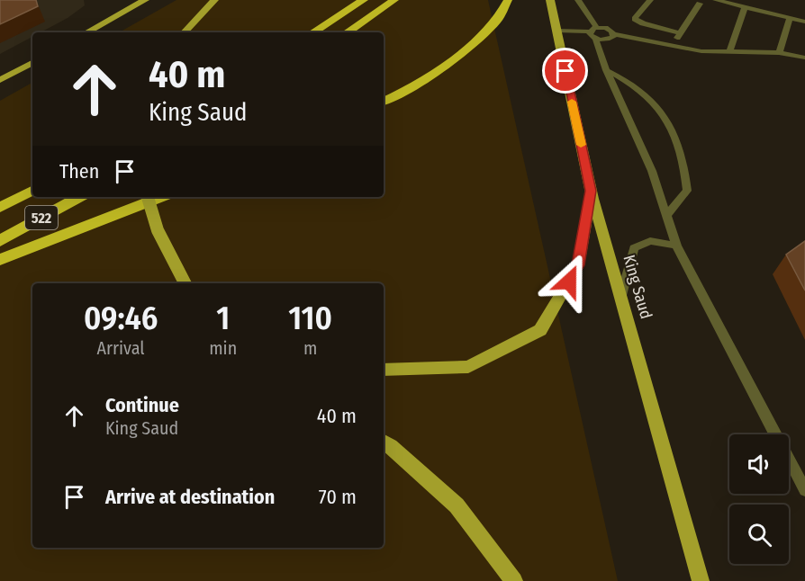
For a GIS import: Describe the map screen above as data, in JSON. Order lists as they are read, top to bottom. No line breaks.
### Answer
{"streets":{"highway":["522"],"main road":["King Saud"]},"page":{"turn":["40 m","King Saud"],"then":"Then","eta":["09:46","Arrival","1","min","110","m"],"list":[{"name":"Continue","note":"King Saud","value":"40 m"},{"name":"Arrive at destination","value":"70 m"}]}}
